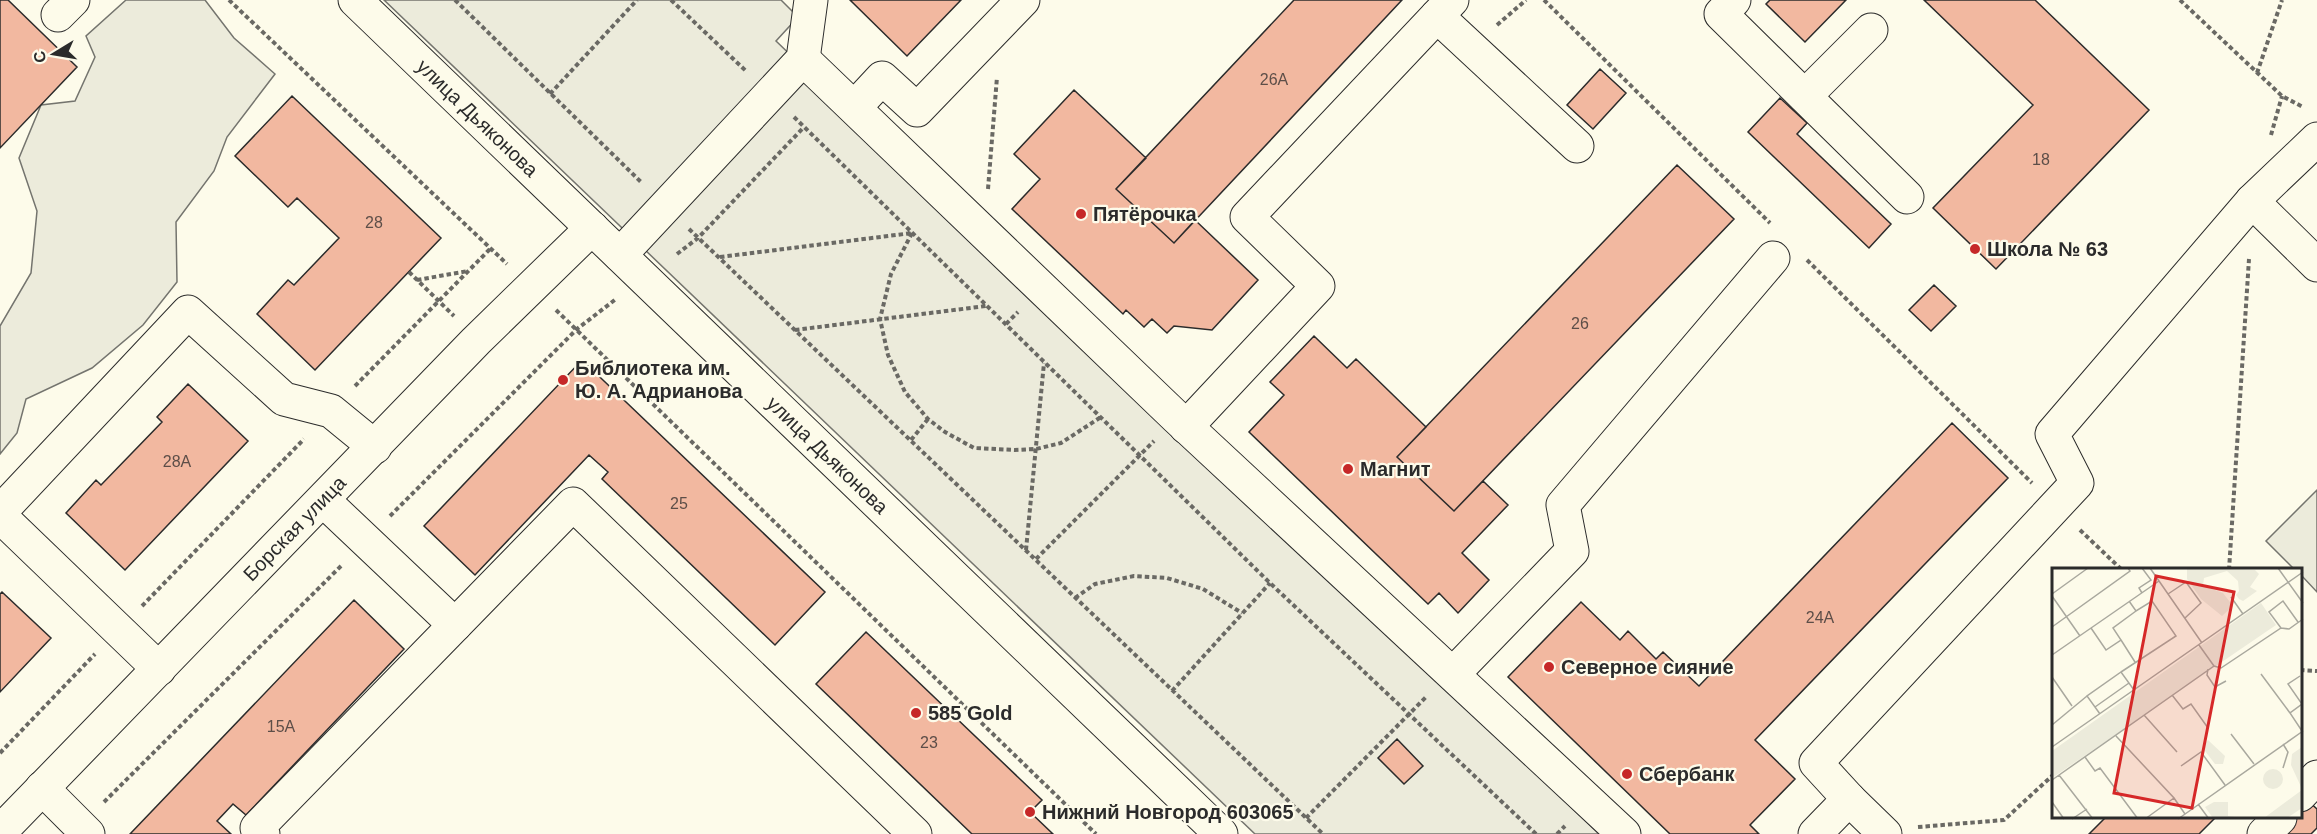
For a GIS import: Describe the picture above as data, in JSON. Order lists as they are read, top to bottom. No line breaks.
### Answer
{"streets":{"main road":["улица Дьяконова","Борская улица"]},"crossings":[["улица Дьяконова","Борская улица"]],"places":["Пятёрочка","Школа № 63","Библиотека им. Ю. А. Адрианова","Магнит","Северное сияние","585 Gold","Сбербанк","Нижний Новгород 603065"],"house_numbers":["26А","18","28","26","28А","25","24А","15А","23"],"north":"left"}
